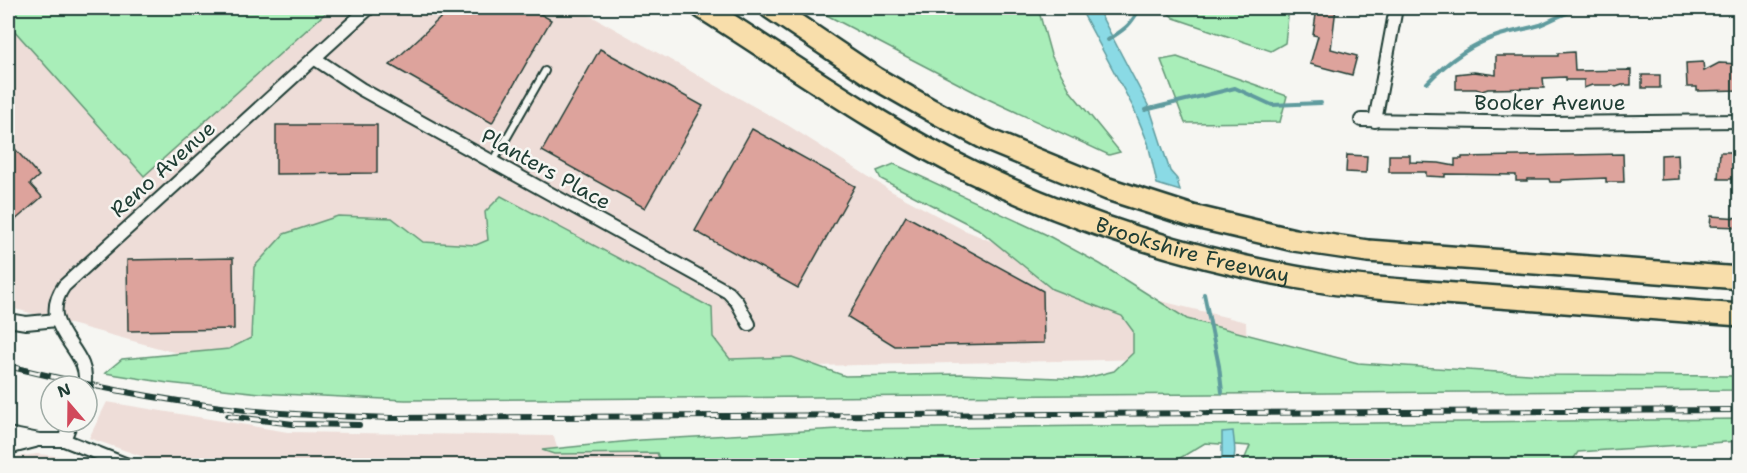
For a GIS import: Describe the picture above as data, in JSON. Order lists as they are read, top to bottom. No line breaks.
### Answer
{"streets":{"highway":["Brookshire Freeway"],"street":["Booker Avenue","Reno Avenue","Planters Place"]},"crossings":[["Reno Avenue","Planters Place"]],"north":"top"}
